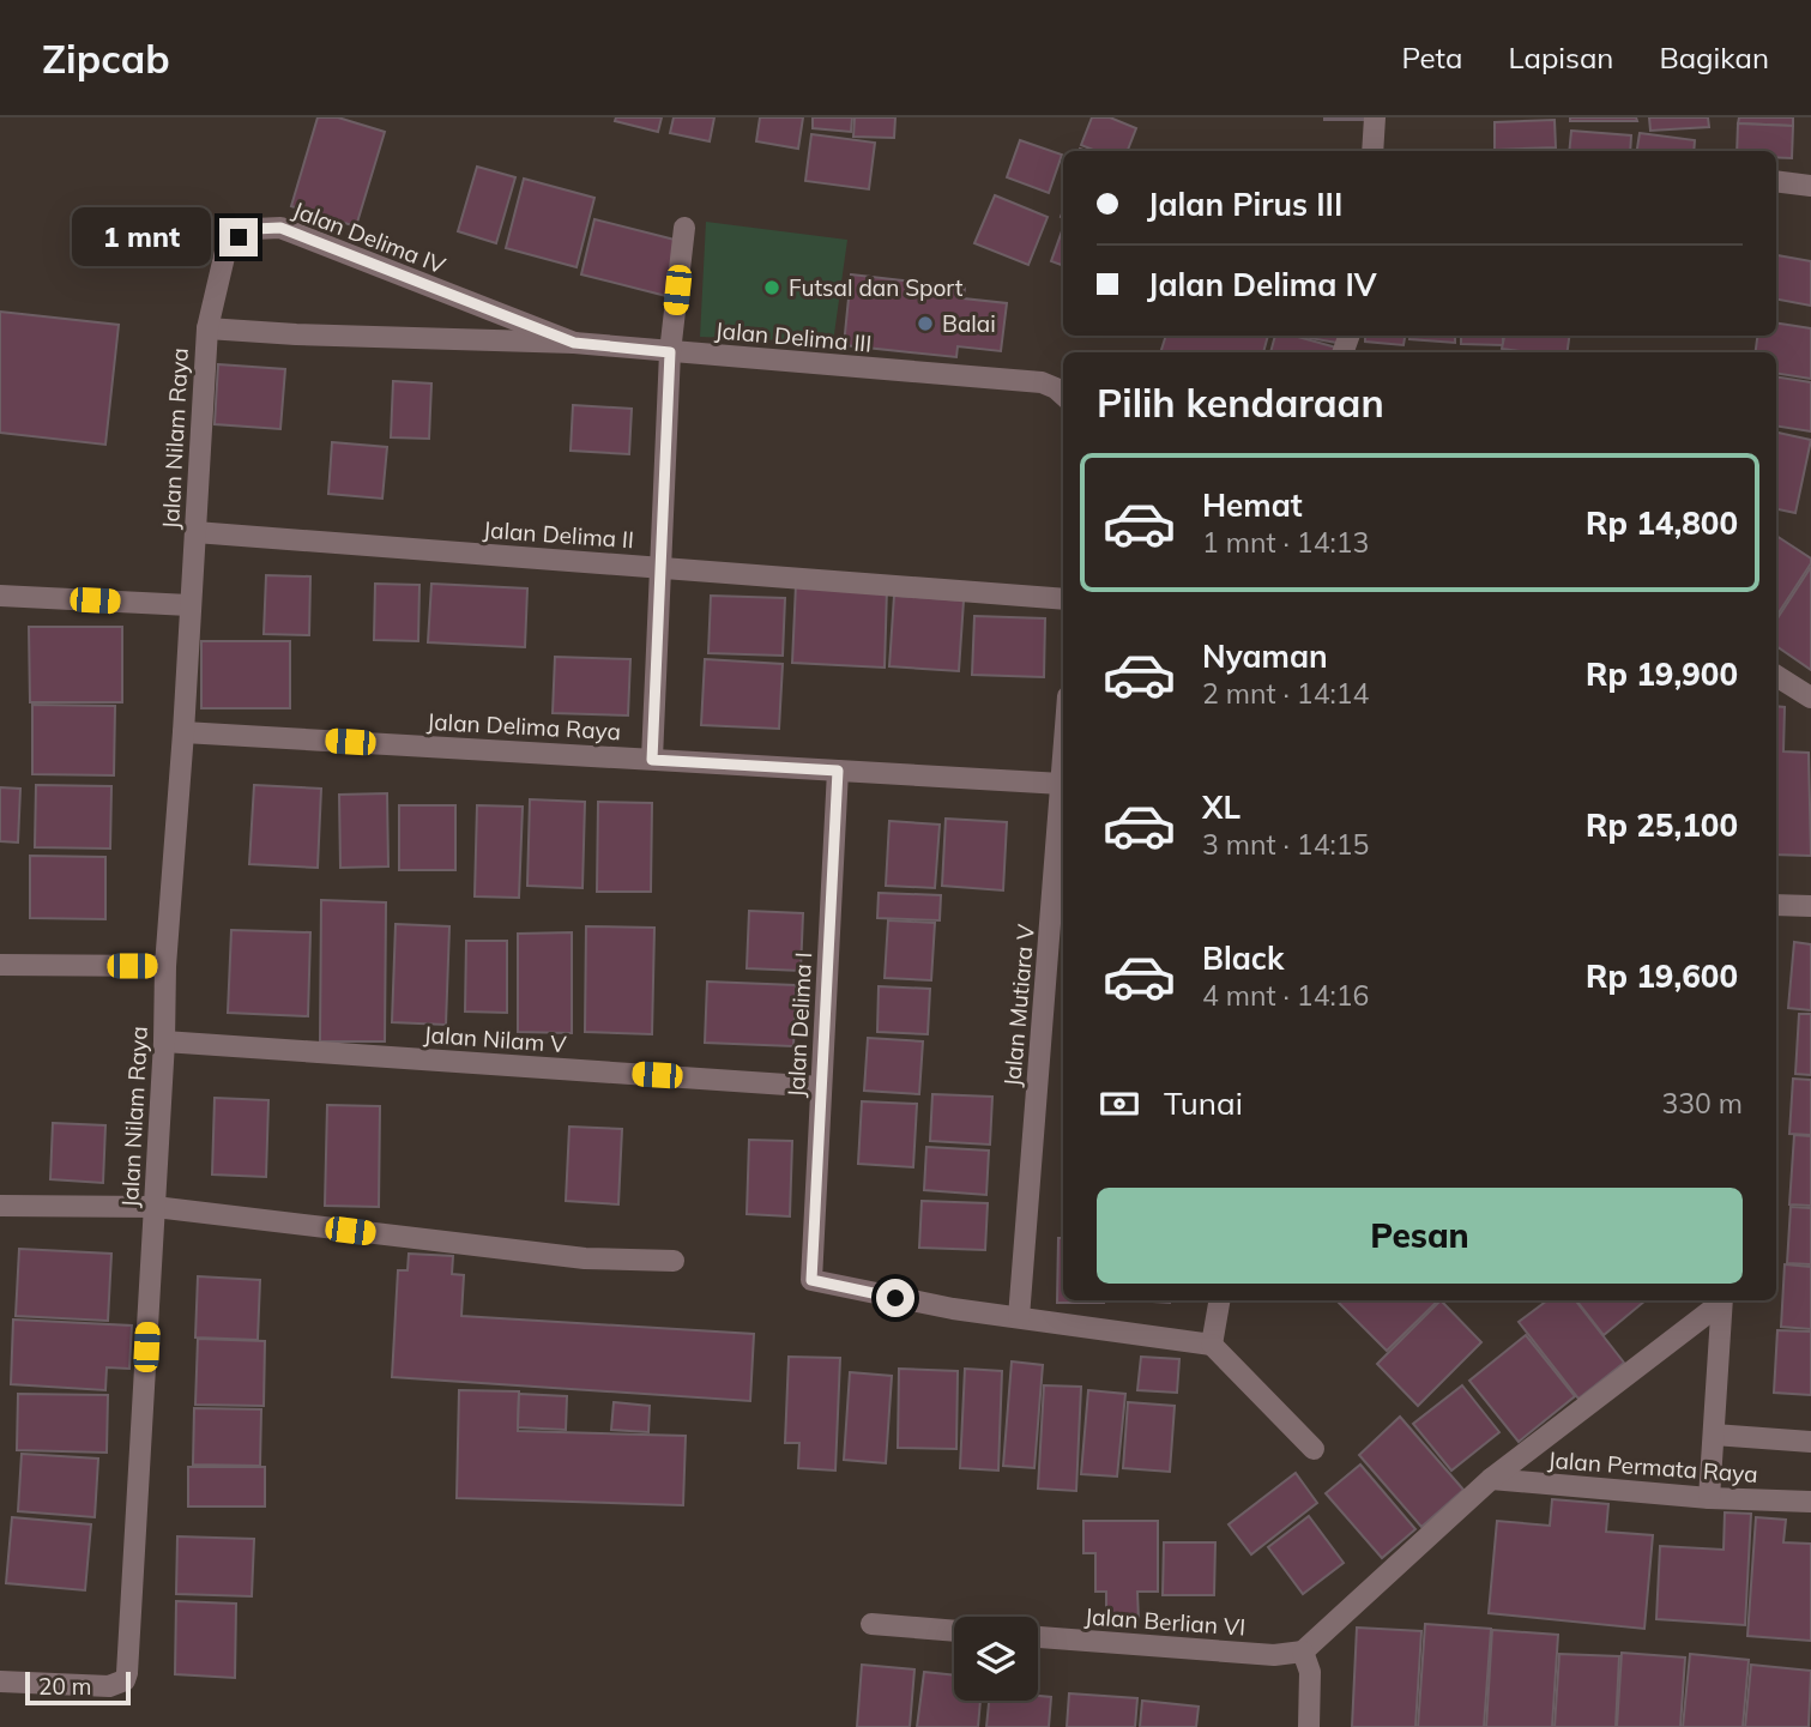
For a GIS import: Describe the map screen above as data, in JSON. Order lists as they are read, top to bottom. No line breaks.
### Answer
{"streets":{"street":["Jalan Delima IV","Jalan Delima III","Jalan Nilam Raya","Jalan Delima II","Jalan Delima Raya","Jalan Mutiara V","Jalan Delima I","Jalan Nilam V","Jalan Permata Raya","Jalan Berlian VI"]},"crossings":[["Jalan Delima IV","Jalan Delima III"],["Jalan Delima IV","Jalan Nilam Raya"],["Jalan Delima III","Jalan Nilam Raya"],["Jalan Nilam Raya","Jalan Delima II"],["Jalan Nilam Raya","Jalan Delima Raya"],["Jalan Nilam Raya","Jalan Nilam V"],["Jalan Delima Raya","Jalan Mutiara V"],["Jalan Delima Raya","Jalan Delima I"],["Jalan Mutiara V","Jalan Delima I"],["Jalan Delima I","Jalan Nilam V"]],"places":["Futsal dan Sport","Balai"],"scale_bar":"20 m","page":{"header":"Zipcab","nav":["Peta","Lapisan","Bagikan"],"banner":["Jalan Pirus III","Jalan Delima IV"],"bubble":"1 mnt","heading":"Pilih kendaraan","list":[{"name":"Hemat","note":"1 mnt · 14:13","value":"Rp 14,800"},{"name":"Nyaman","note":"2 mnt · 14:14","value":"Rp 19,900"},{"name":"XL","note":"3 mnt · 14:15","value":"Rp 25,100"},{"name":"Black","note":"4 mnt · 14:16","value":"Rp 19,600"}],"pay":["Tunai","330 m"],"buttons":"Pesan","scale":"20 m"}}
